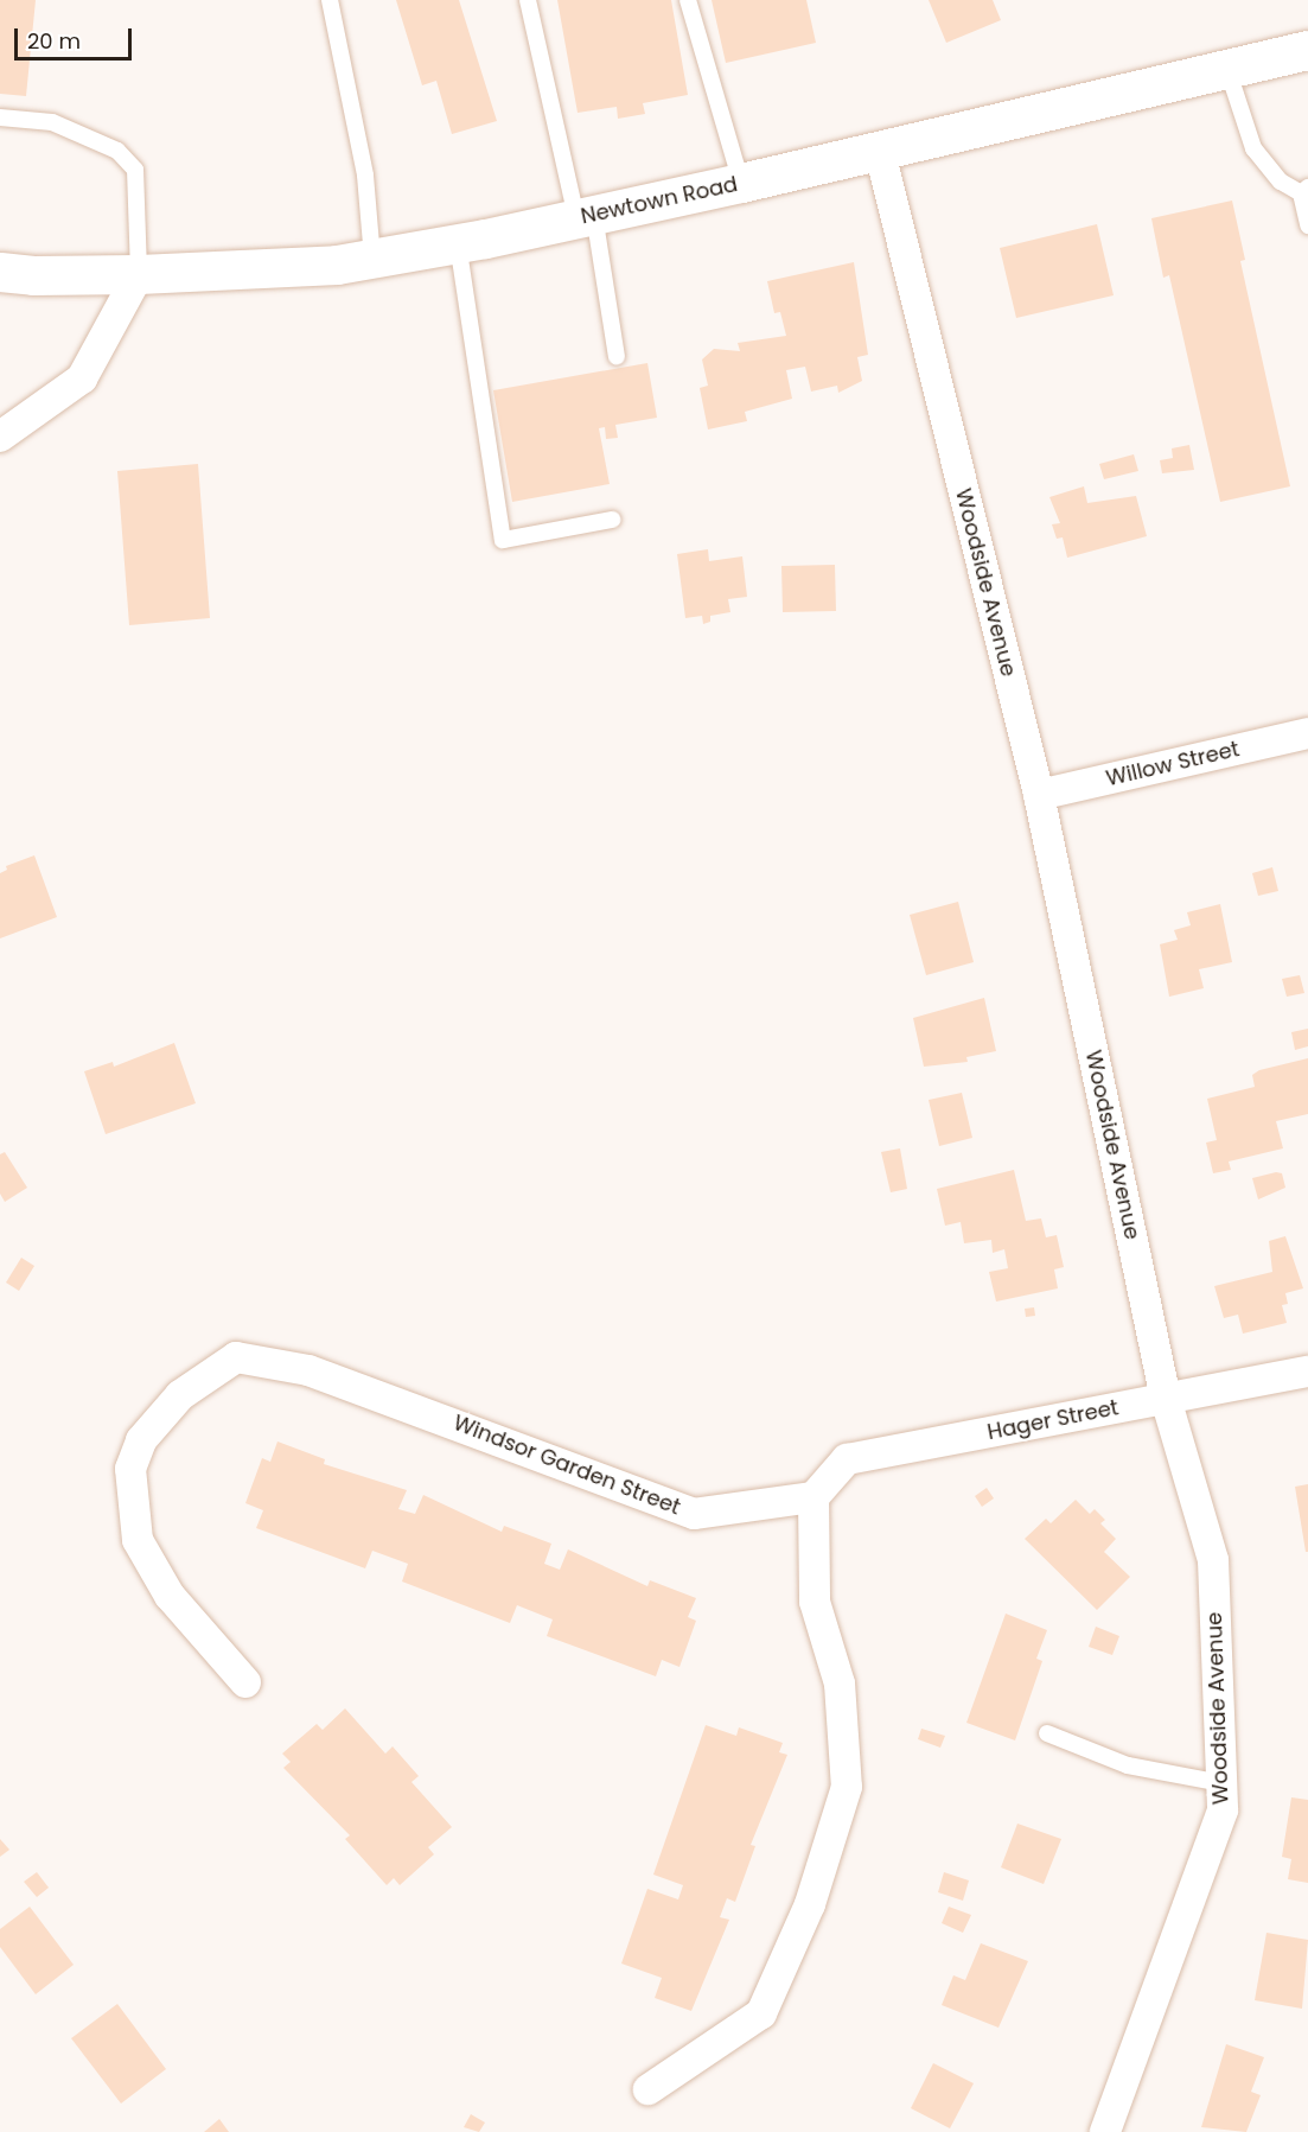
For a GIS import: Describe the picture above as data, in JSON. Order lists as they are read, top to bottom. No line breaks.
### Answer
{"streets":{"main road":["Newtown Road"],"street":["Woodside Avenue","Willow Street","Hager Street","Windsor Garden Street"]},"crossings":[["Newtown Road","Woodside Avenue"],["Woodside Avenue","Willow Street"],["Woodside Avenue","Hager Street"],["Hager Street","Windsor Garden Street"]],"scale_bar":"20 m"}
